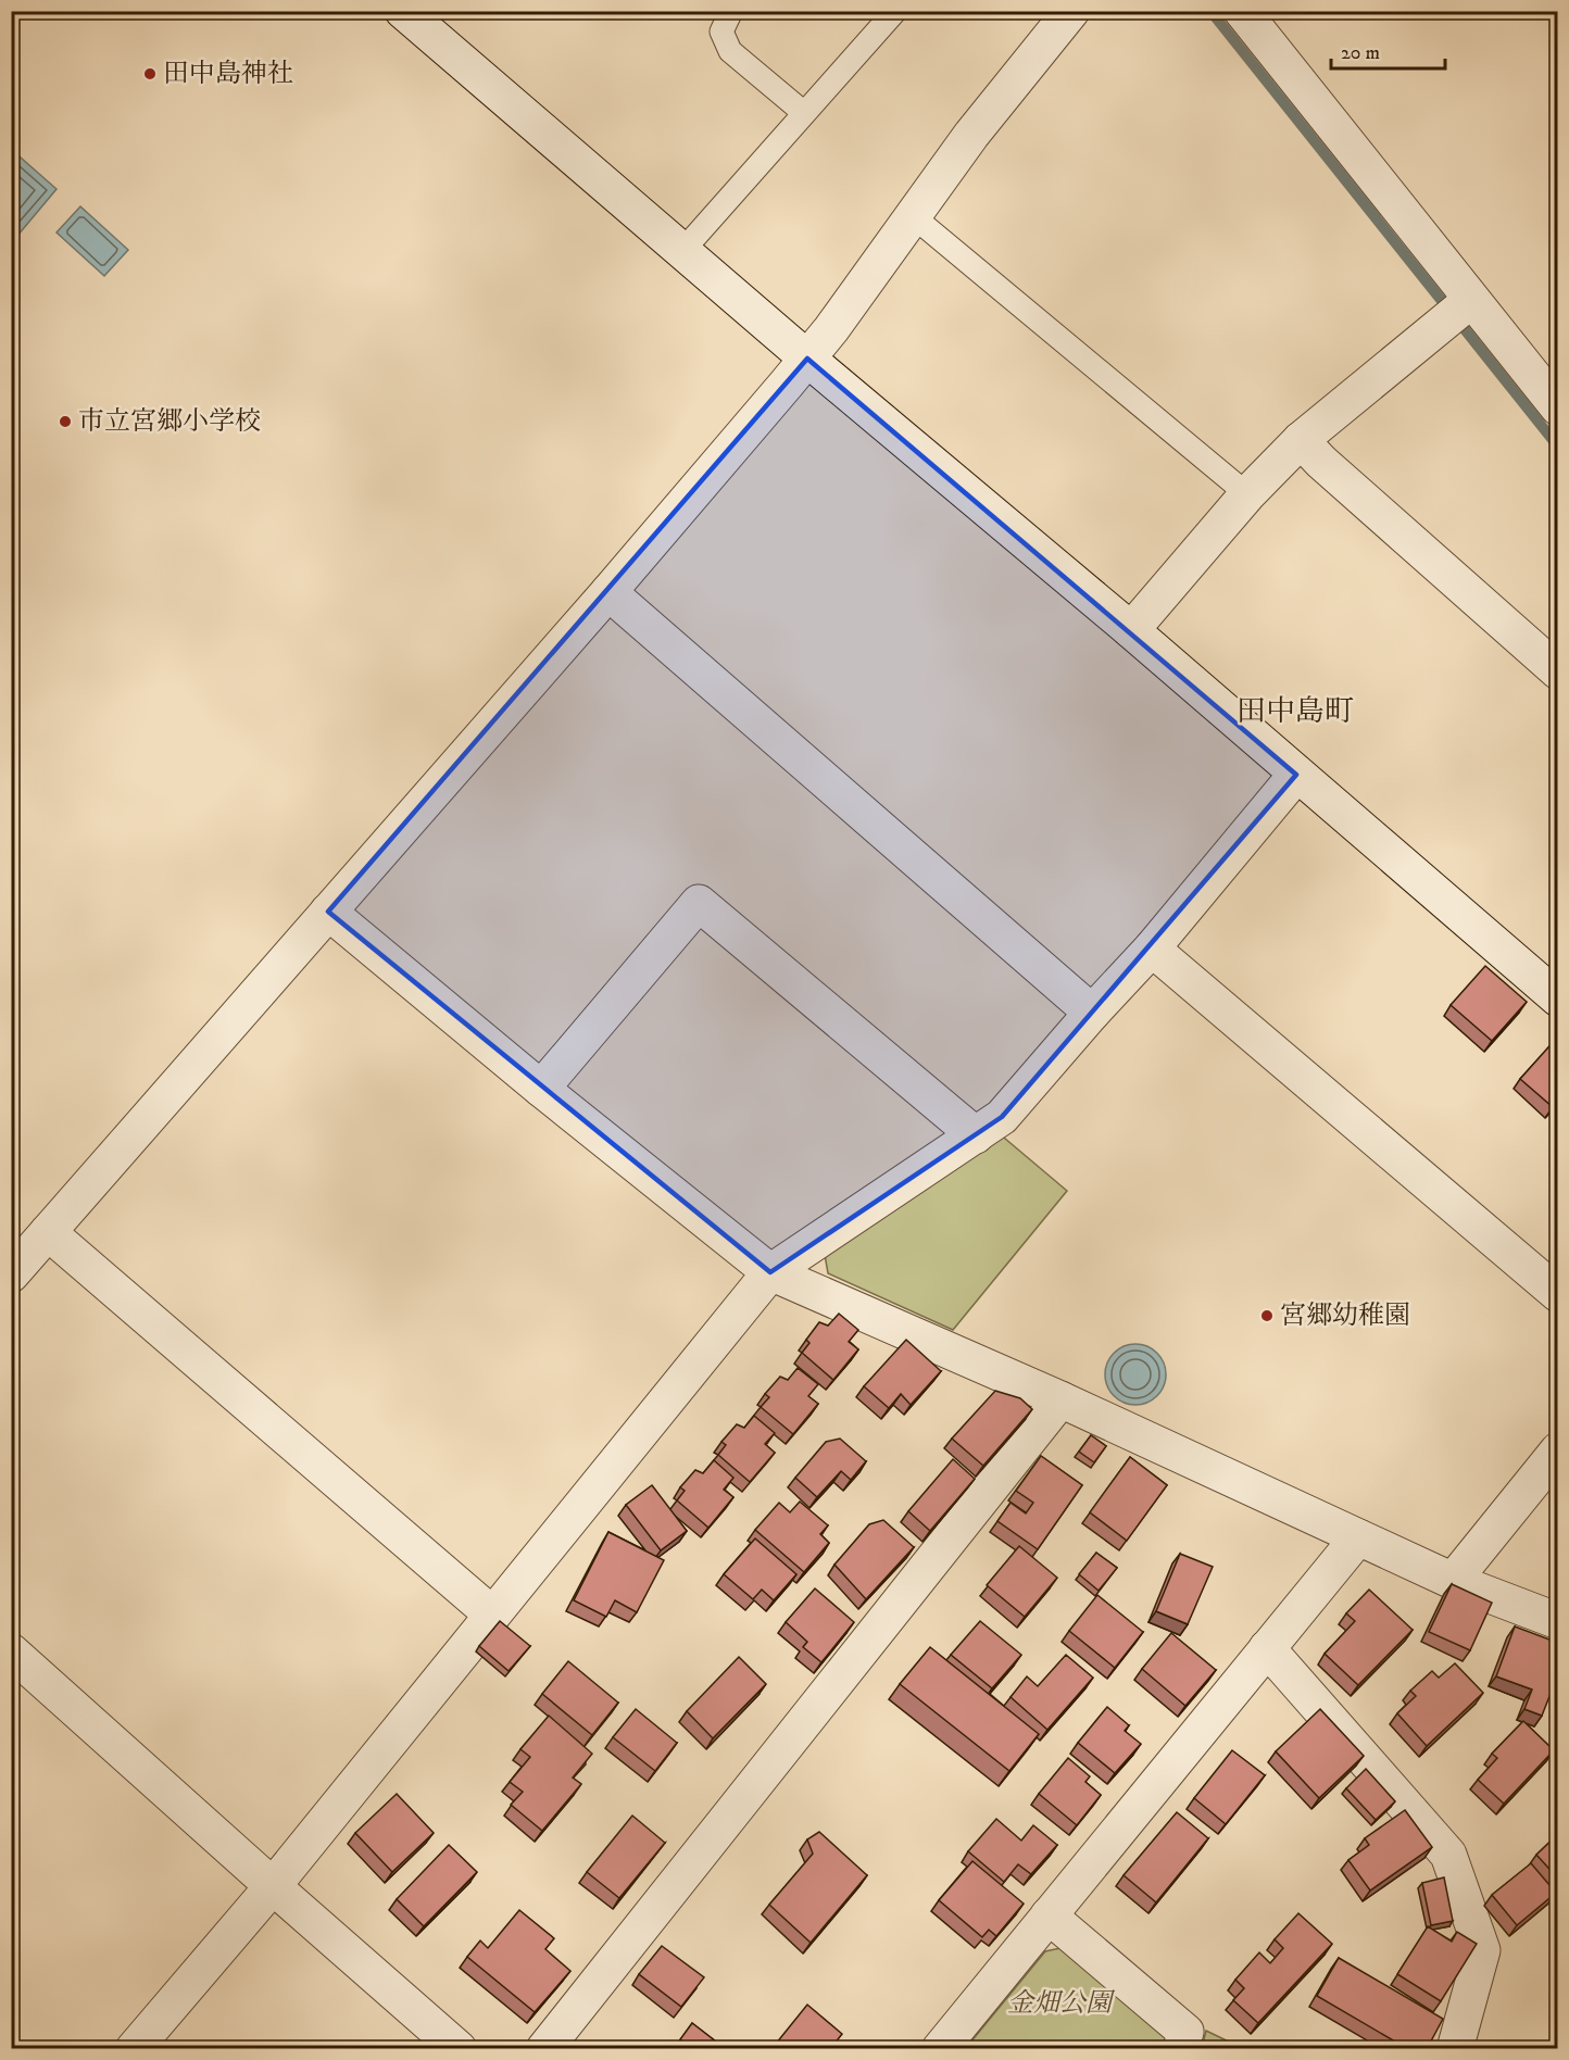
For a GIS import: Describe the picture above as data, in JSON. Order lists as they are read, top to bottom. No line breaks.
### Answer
{"districts":["田中島町"],"parks":["金畑公園"],"places":["田中島神社","市立宮郷小学校","宮郷幼稚園"],"scale_bar":"20 m"}
